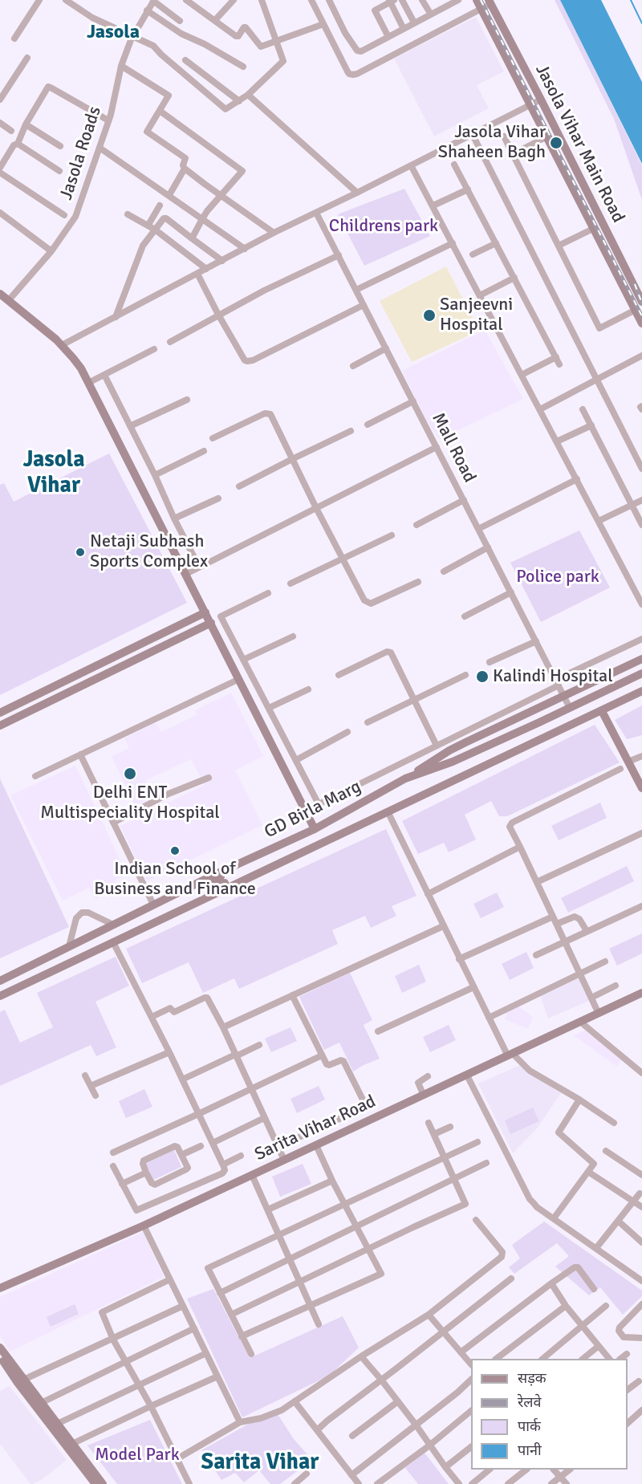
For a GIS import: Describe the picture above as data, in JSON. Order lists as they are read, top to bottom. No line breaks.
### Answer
{"streets":{"street":["Jasola Vihar Main Road","Jasola Roads","Mall Road","GD Birla Marg","Sarita Vihar Road"]},"crossings":[["Mall Road","GD Birla Marg"]],"districts":["Jasola","Jasola Vihar","Sarita Vihar"],"parks":["Childrens park","Police park","Model Park"],"places":["Jasola Vihar Shaheen Bagh","Sanjeevni Hospital","Netaji Subhash Sports Complex","Kalindi Hospital","Delhi ENT Multispeciality Hospital","Indian School of Business and Finance"],"legend":["सड़क","रेलवे","पार्क","पानी"]}
